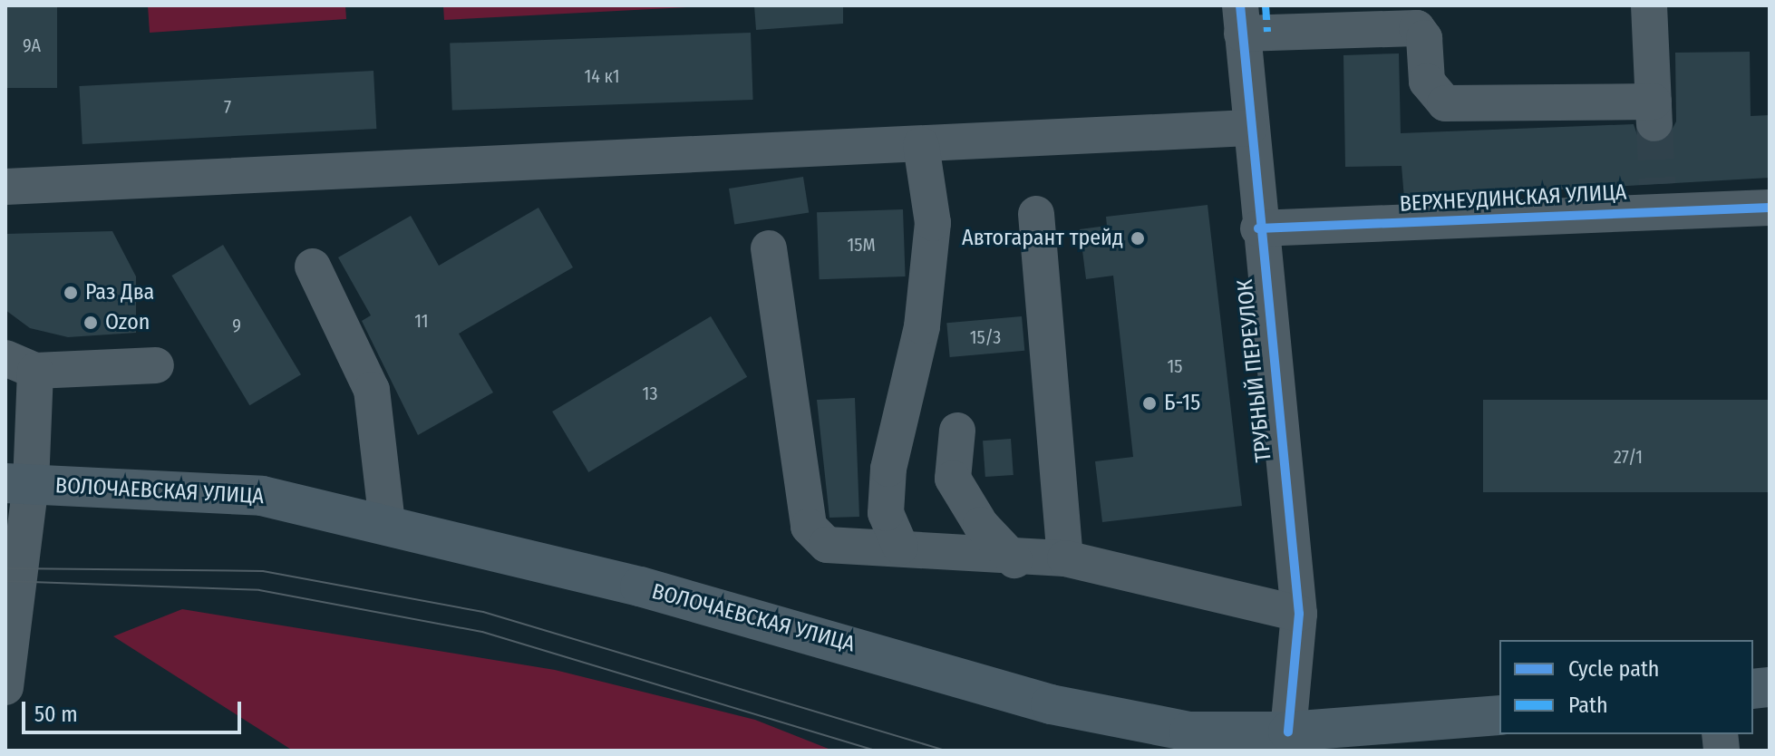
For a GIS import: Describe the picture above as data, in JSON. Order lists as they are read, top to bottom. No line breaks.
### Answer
{"streets":{"main road":["ВОЛОЧАЕВСКАЯ УЛИЦА"],"street":["ВЕРХНЕУДИНСКАЯ УЛИЦА","ТРУБНЫЙ ПЕРЕУЛОК"]},"crossings":[["ВЕРХНЕУДИНСКАЯ УЛИЦА","ТРУБНЫЙ ПЕРЕУЛОК"],["ТРУБНЫЙ ПЕРЕУЛОК","ВОЛОЧАЕВСКАЯ УЛИЦА"]],"places":["Автогарант трейд","Раз Два","Ozon","Б-15"],"house_numbers":["9А","14 к1","7","15М","11","9","15/3","15","13","27/1"],"legend":["Cycle path","Path"],"scale_bar":"50 m"}
